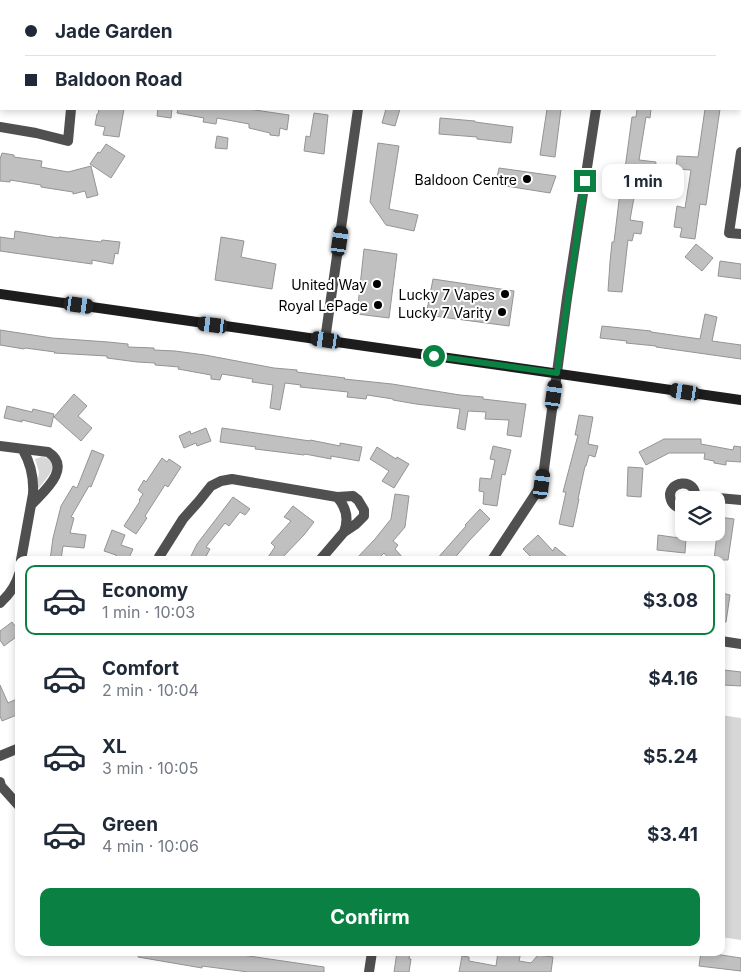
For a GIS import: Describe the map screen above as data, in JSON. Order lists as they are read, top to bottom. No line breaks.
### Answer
{"places":["Baldoon Centre","United Way","Lucky 7 Vapes","Royal LePage","Lucky 7 Varity"],"page":{"banner":["Jade Garden","Baldoon Road"],"bubble":"1 min","list":[{"name":"Economy","note":"1 min · 10:03","value":"$3.08"},{"name":"Comfort","note":"2 min · 10:04","value":"$4.16"},{"name":"XL","note":"3 min · 10:05","value":"$5.24"},{"name":"Green","note":"4 min · 10:06","value":"$3.41"}],"buttons":"Confirm"}}
